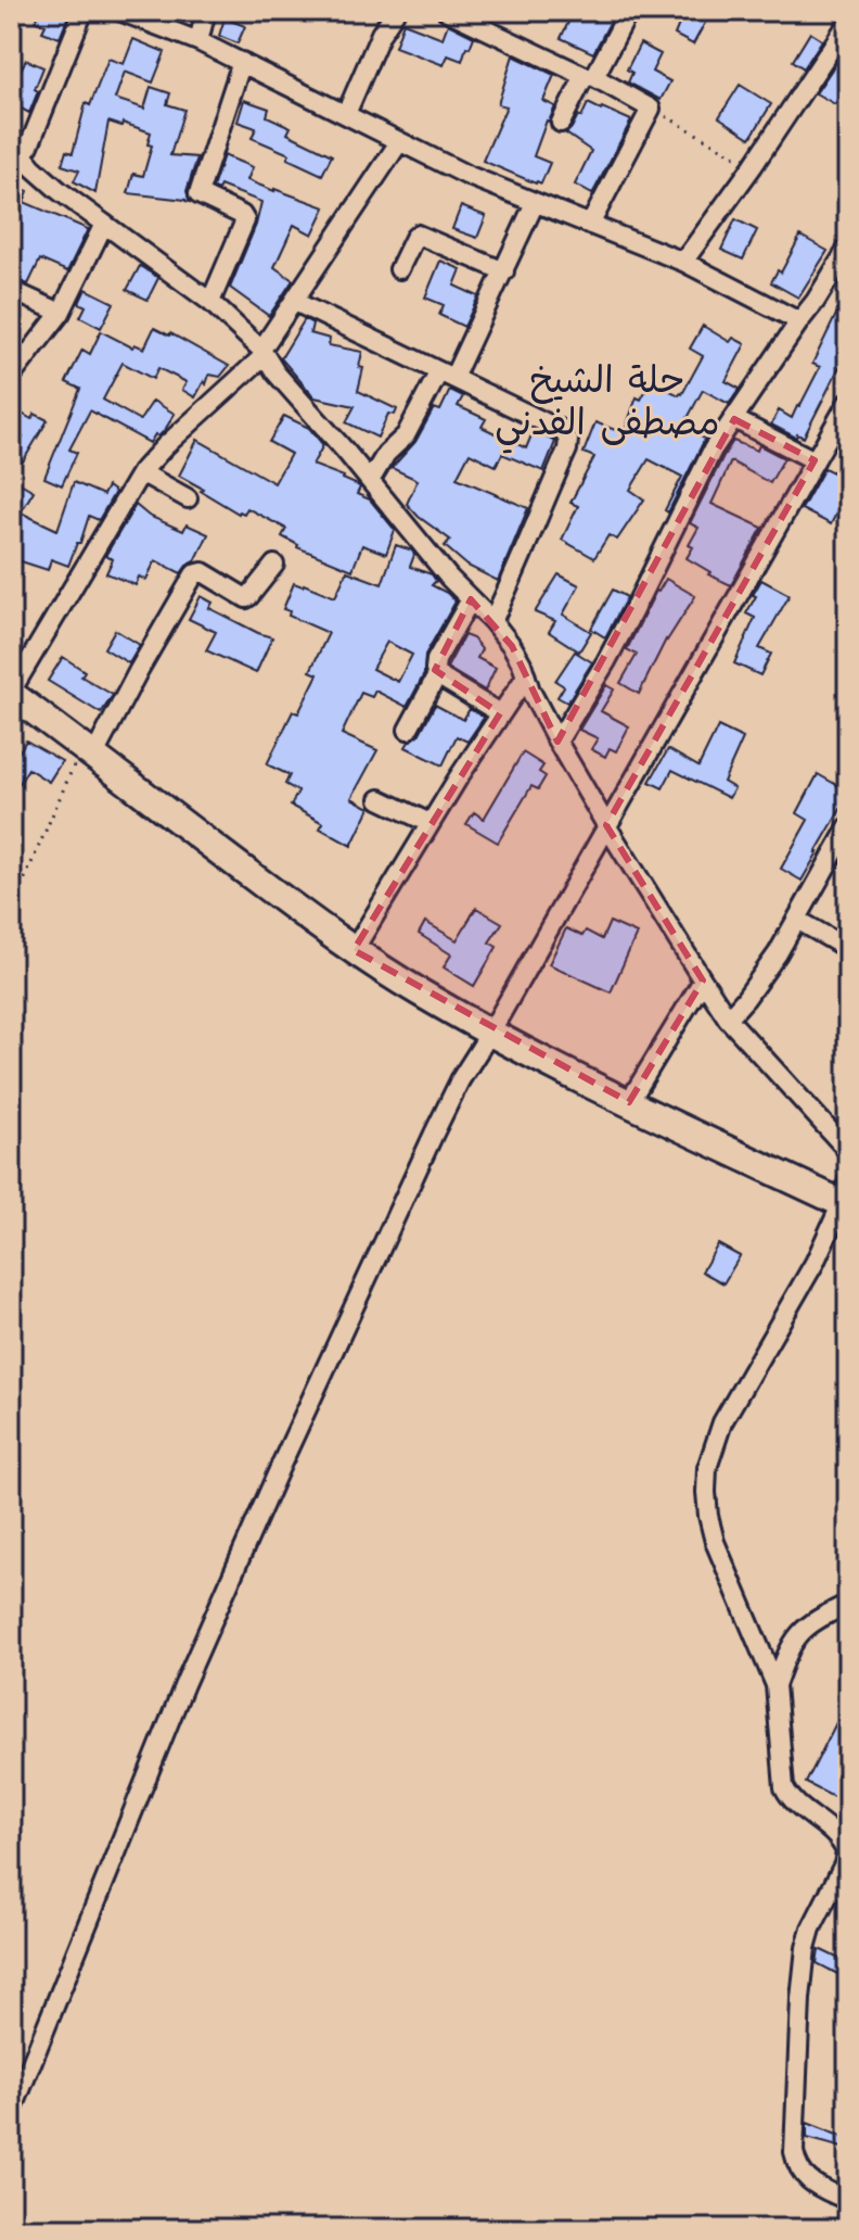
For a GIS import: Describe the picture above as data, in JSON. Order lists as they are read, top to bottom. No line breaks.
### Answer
{"districts":["حلة الشيخ مصطفى الفدني"]}
